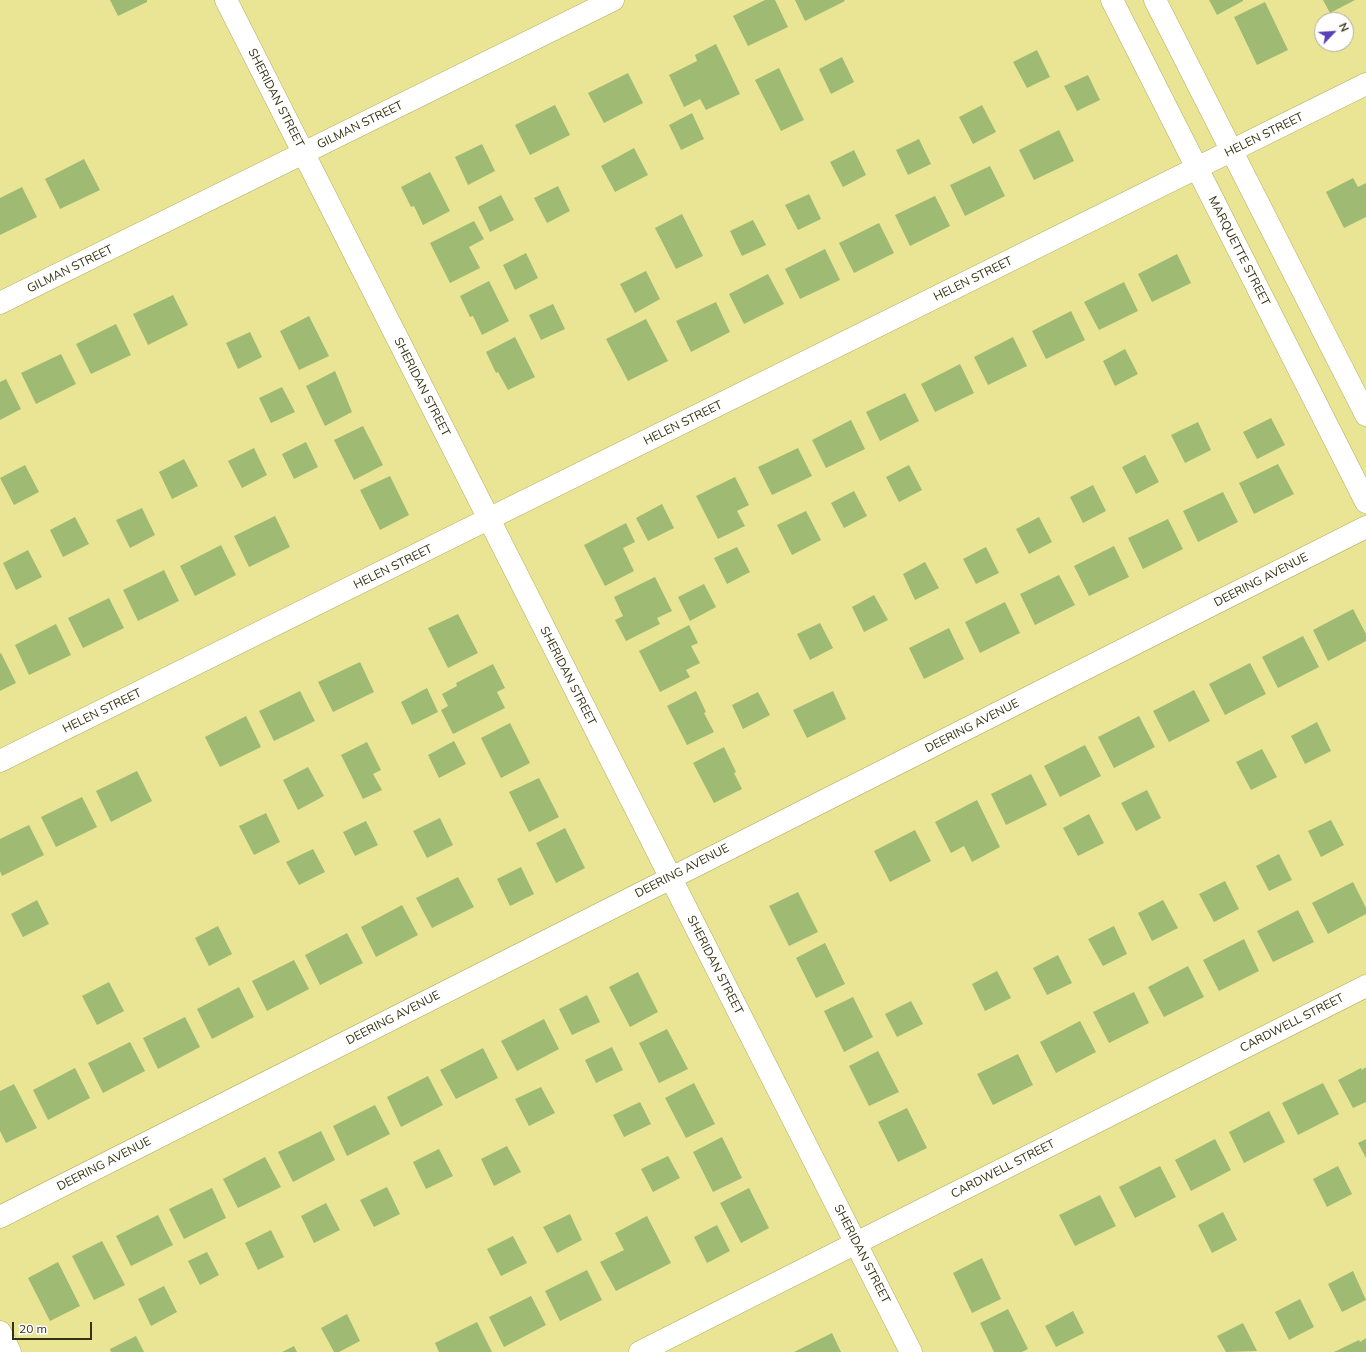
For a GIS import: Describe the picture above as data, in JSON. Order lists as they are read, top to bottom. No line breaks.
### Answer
{"streets":{"street":["SHERIDAN STREET","GILMAN STREET","HELEN STREET","MARQUETTE STREET","DEERING AVENUE","CARDWELL STREET"]},"crossings":[["SHERIDAN STREET","GILMAN STREET"],["SHERIDAN STREET","HELEN STREET"],["SHERIDAN STREET","DEERING AVENUE"],["SHERIDAN STREET","CARDWELL STREET"],["HELEN STREET","MARQUETTE STREET"]],"scale_bar":"20 m","north":"top right"}
